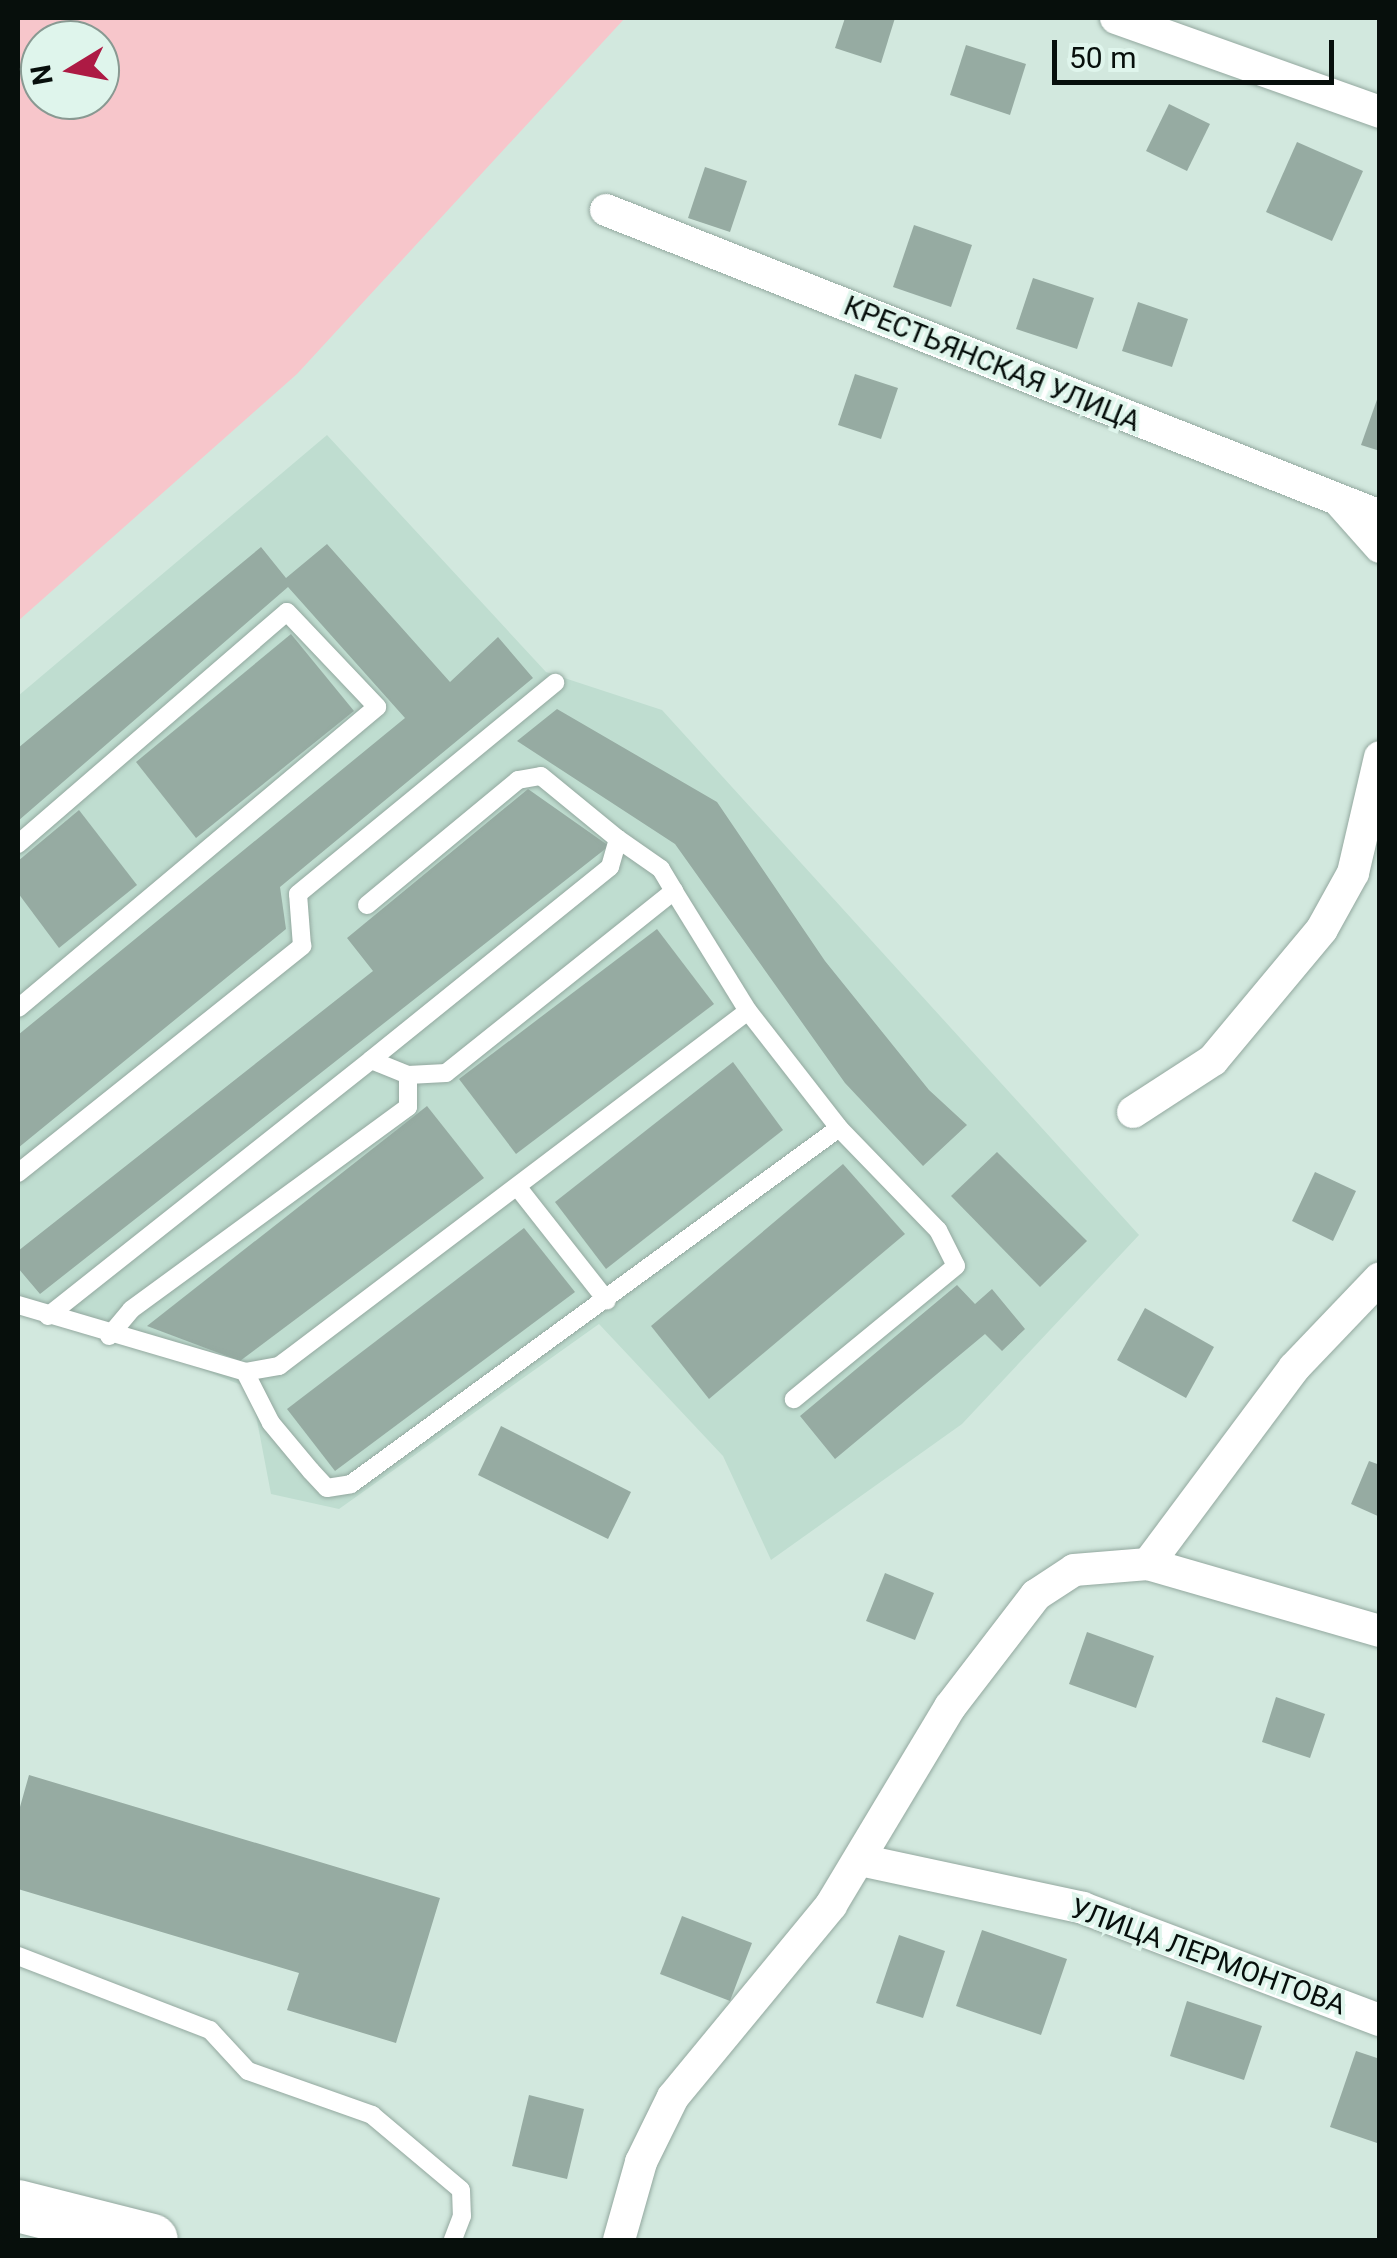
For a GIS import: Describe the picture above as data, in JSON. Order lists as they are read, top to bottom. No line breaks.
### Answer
{"streets":{"street":["КРЕСТЬЯНСКАЯ УЛИЦА","УЛИЦА ЛЕРМОНТОВА"]},"scale_bar":"50 m","north":"left"}
